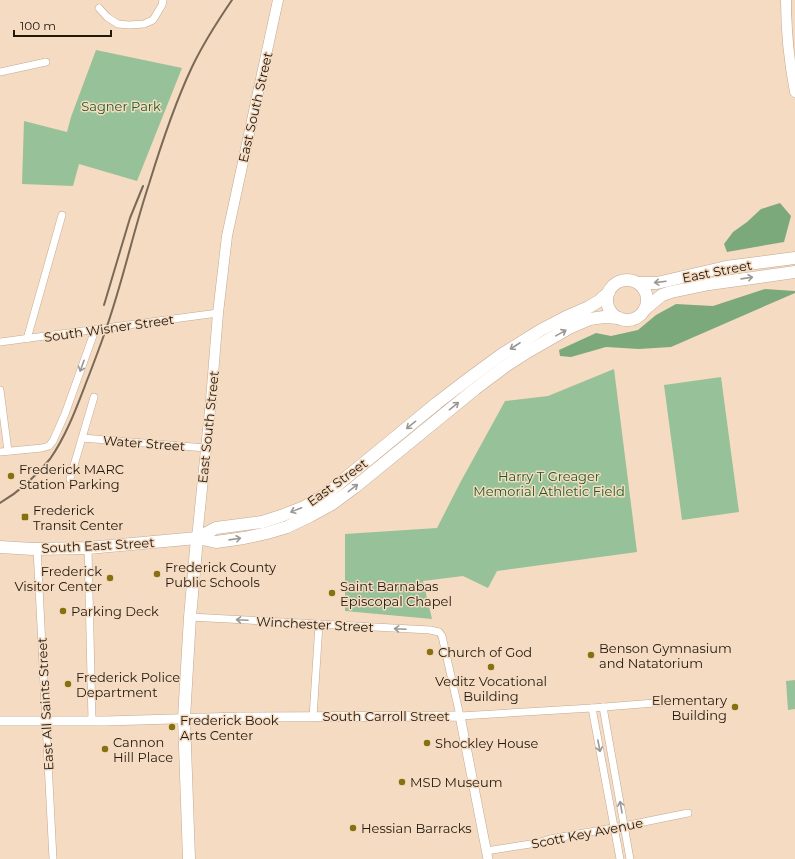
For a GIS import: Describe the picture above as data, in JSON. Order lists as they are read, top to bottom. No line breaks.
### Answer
{"streets":{"main road":["East South Street","East Street","South East Street"],"street":["South Wisner Street","Water Street","Winchester Street","East All Saints Street","South Carroll Street","Scott Key Avenue"]},"crossings":[["East South Street","East Street"],["East South Street","South Wisner Street"],["East South Street","Water Street"],["East South Street","South East Street"],["East South Street","Winchester Street"],["East South Street","South Carroll Street"],["East Street","South East Street"],["South East Street","East All Saints Street"],["Winchester Street","South Carroll Street"],["East All Saints Street","South Carroll Street"]],"one_way":["Winchester Street"],"parks":["Sagner Park","Harry T Greager Memorial Athletic Field"],"places":{"other":["Frederick MARC Station Parking","Frederick County Public Schools","Frederick Visitor Center","Saint Barnabas Episcopal Chapel","Parking Deck","Church of God","Benson Gymnasium and Natatorium","Veditz Vocational Building","Frederick Police Department","Elementary Building","Frederick Book Arts Center","Shockley House","Cannon Hill Place","MSD Museum","Hessian Barracks"],"transit":["Frederick Transit Center"]},"scale_bar":"100 m"}
